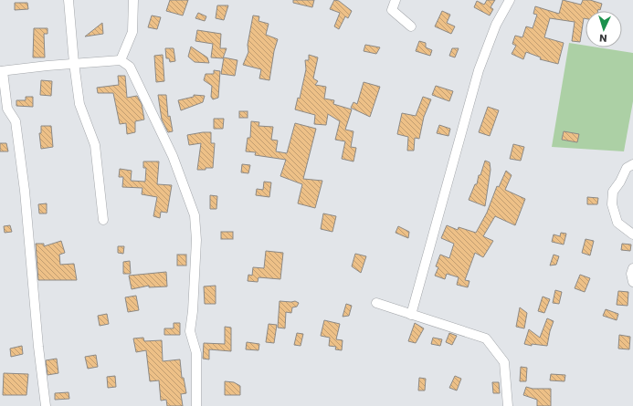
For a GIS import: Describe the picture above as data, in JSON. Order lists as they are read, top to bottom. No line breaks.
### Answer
{"north":"bottom"}
